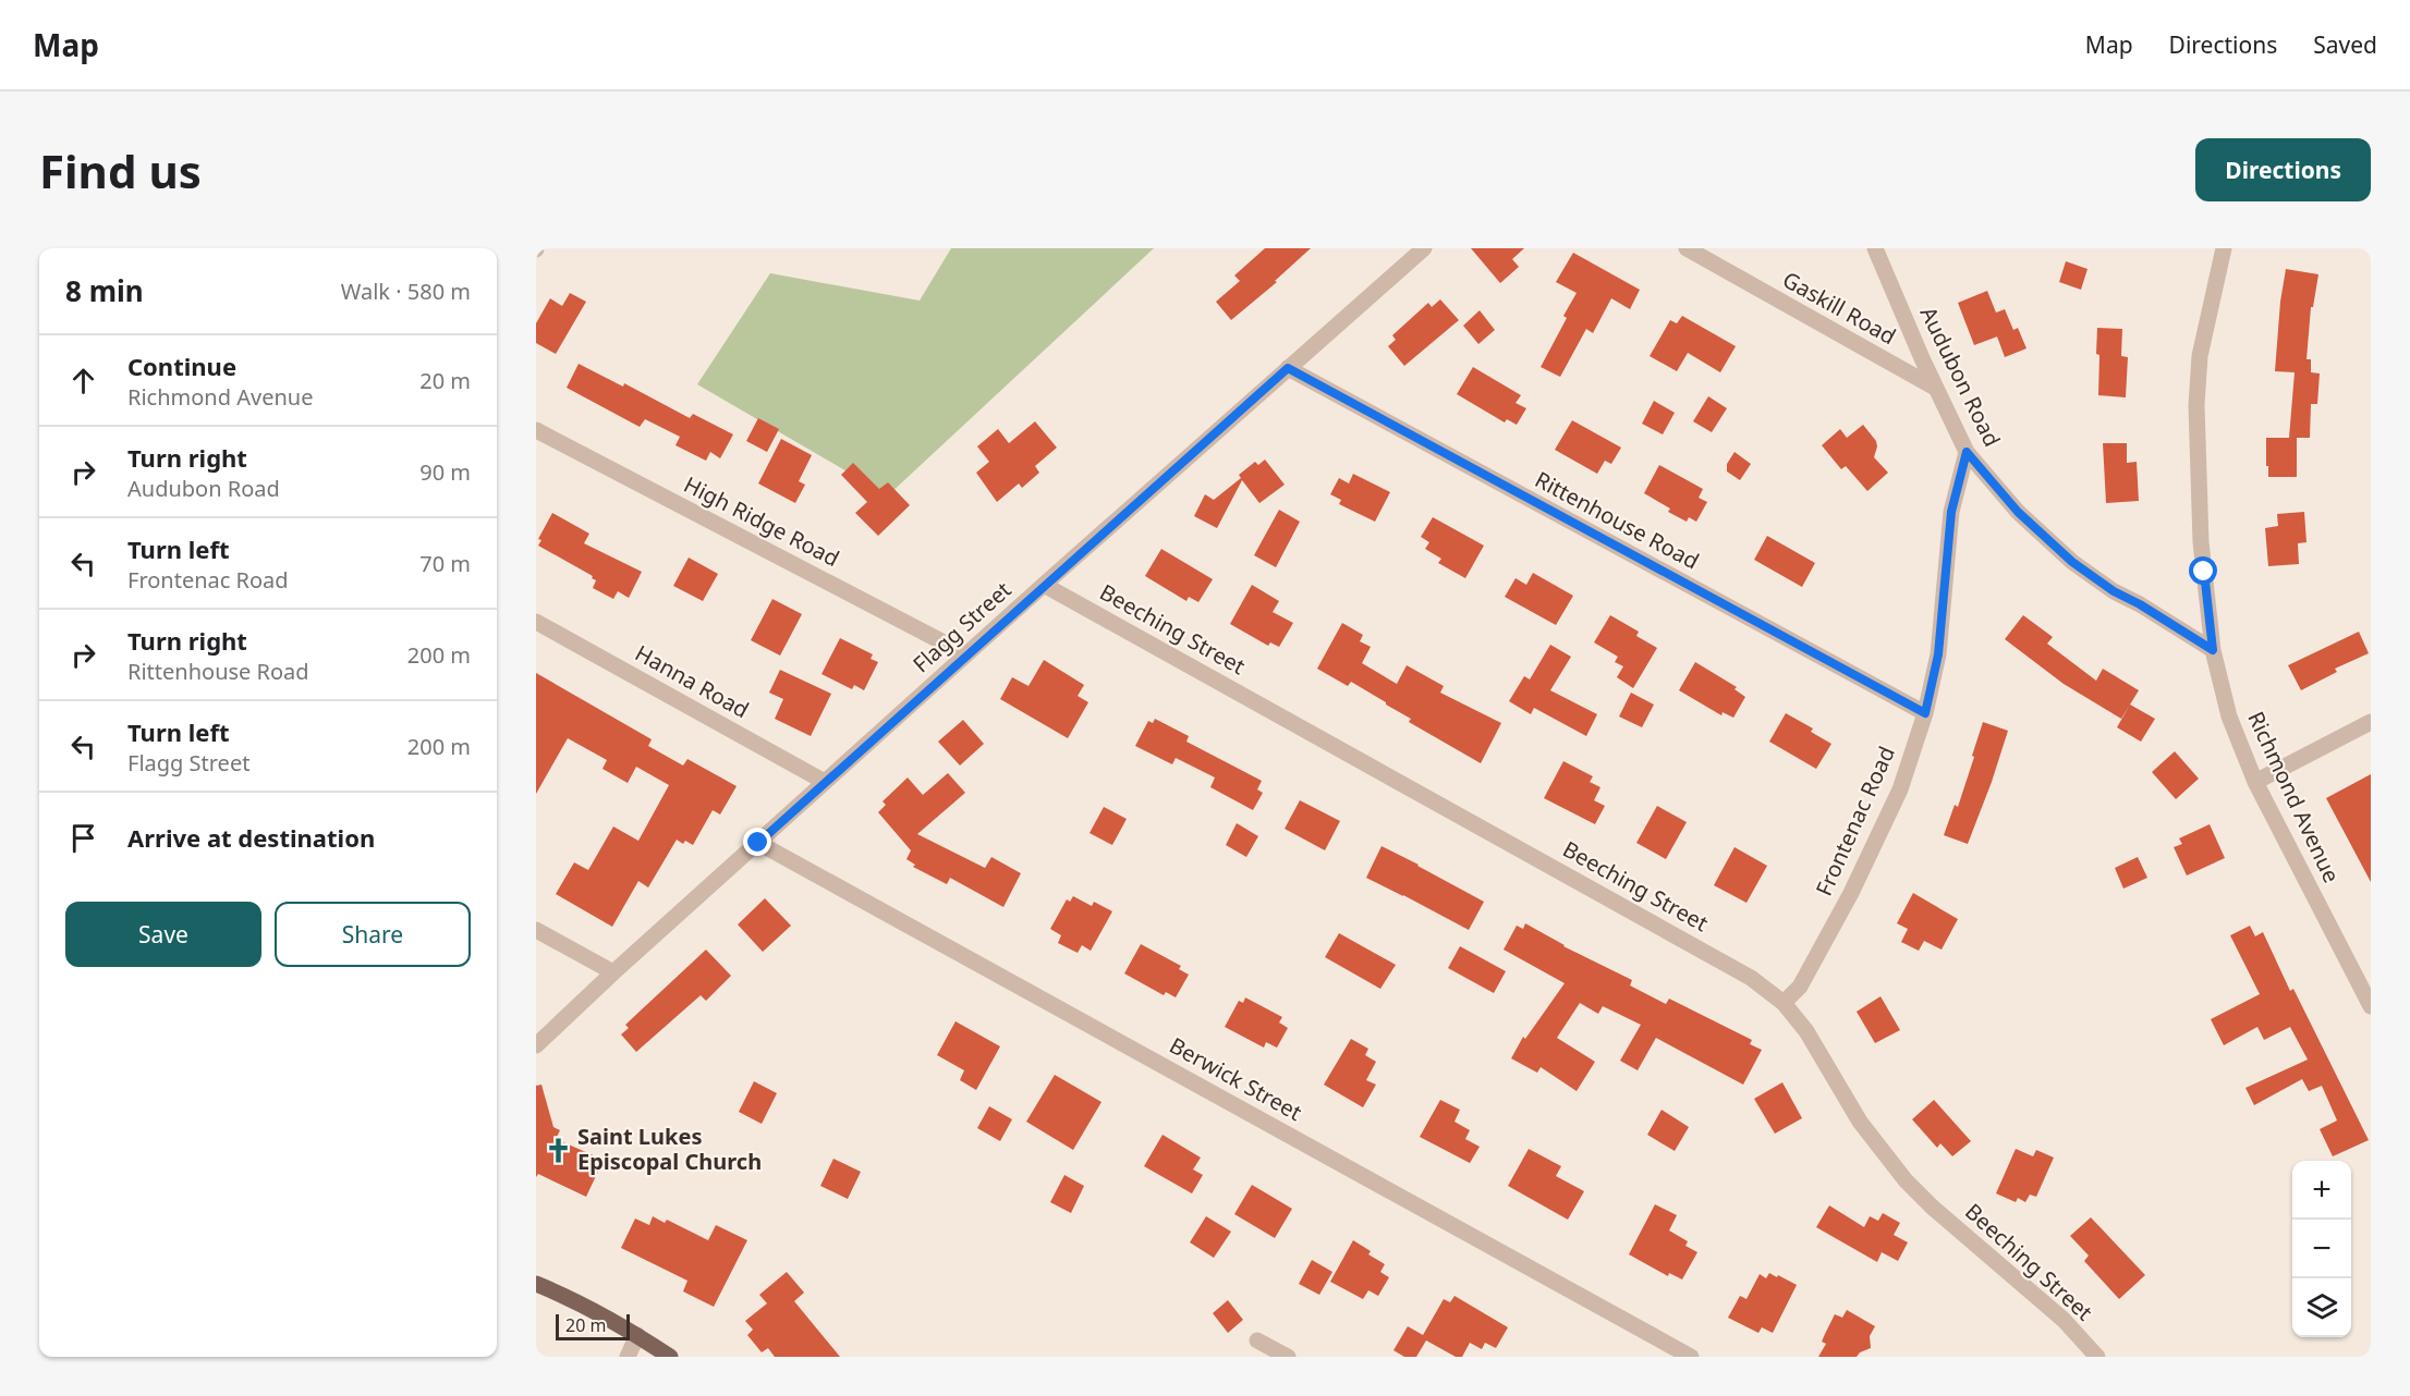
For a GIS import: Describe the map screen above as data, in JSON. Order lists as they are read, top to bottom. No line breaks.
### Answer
{"streets":{"street":["Gaskill Road","Audubon Road","Rittenhouse Road","High Ridge Road","Flagg Street","Beeching Street","Hanna Road","Richmond Avenue","Frontenac Road","Berwick Street"]},"crossings":[["Gaskill Road","Audubon Road"],["Audubon Road","Richmond Avenue"],["Audubon Road","Frontenac Road"],["Rittenhouse Road","Flagg Street"],["Rittenhouse Road","Frontenac Road"],["High Ridge Road","Flagg Street"],["Flagg Street","Beeching Street"],["Flagg Street","Hanna Road"],["Flagg Street","Berwick Street"],["Beeching Street","Frontenac Road"]],"places":{"church":["Saint Lukes Episcopal Church"]},"scale_bar":"20 m","page":{"header":"Map","nav":["Map","Directions","Saved"],"buttons":["Directions",["Save","Share"]],"title":"Find us","heading":["8 min","Walk · 580 m"],"list":[["Continue","Richmond Avenue","20 m"],["Turn right","Audubon Road","90 m"],["Turn left","Frontenac Road","70 m"],["Turn right","Rittenhouse Road","200 m"],["Turn left","Flagg Street","200 m"],"Arrive at destination"],"map_buttons":["+","−"],"scale":"20 m"}}
